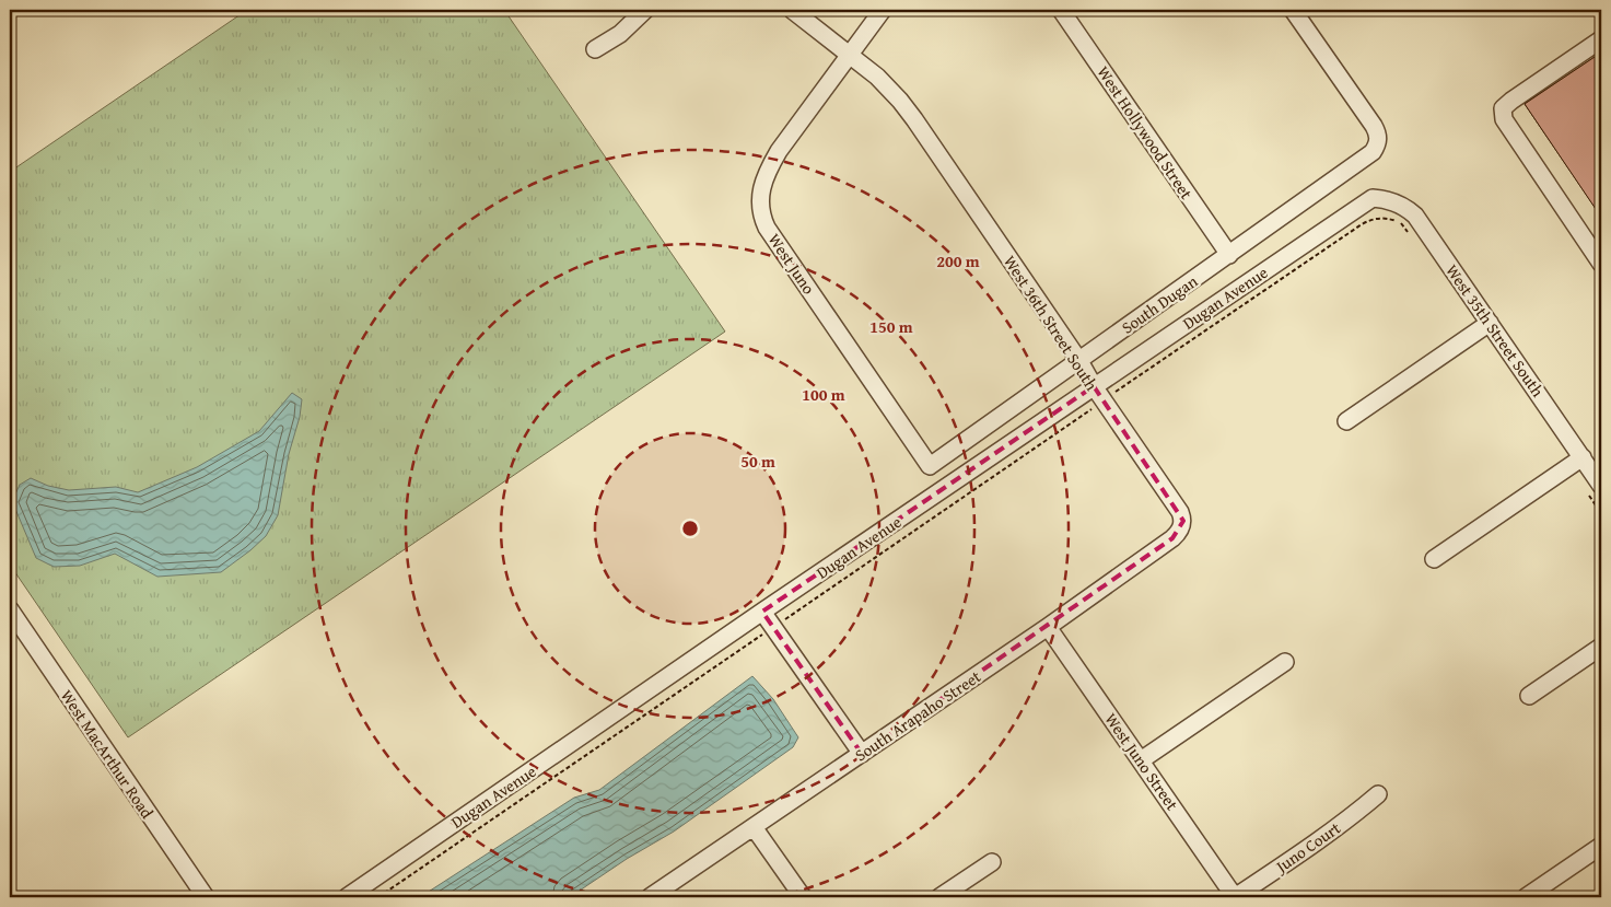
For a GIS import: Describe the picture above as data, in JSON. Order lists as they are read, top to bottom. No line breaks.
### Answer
{"streets":{"street":["West Hollywood Street","West Juno","Dugan Avenue","South Dugan","West 36th Street South","West 35th Street South","South Arapaho Street","West MacArthur Road","West Juno Street","Juno Court"]},"crossings":[["West Hollywood Street","South Dugan"],["West Juno","South Dugan"],["West Juno","West 36th Street South"],["Dugan Avenue","West 36th Street South"],["Dugan Avenue","West 35th Street South"],["South Dugan","West 36th Street South"],["West 36th Street South","South Arapaho Street"],["South Arapaho Street","West Juno Street"],["West Juno Street","Juno Court"]],"rings":["200 m","150 m","100 m","50 m"]}
